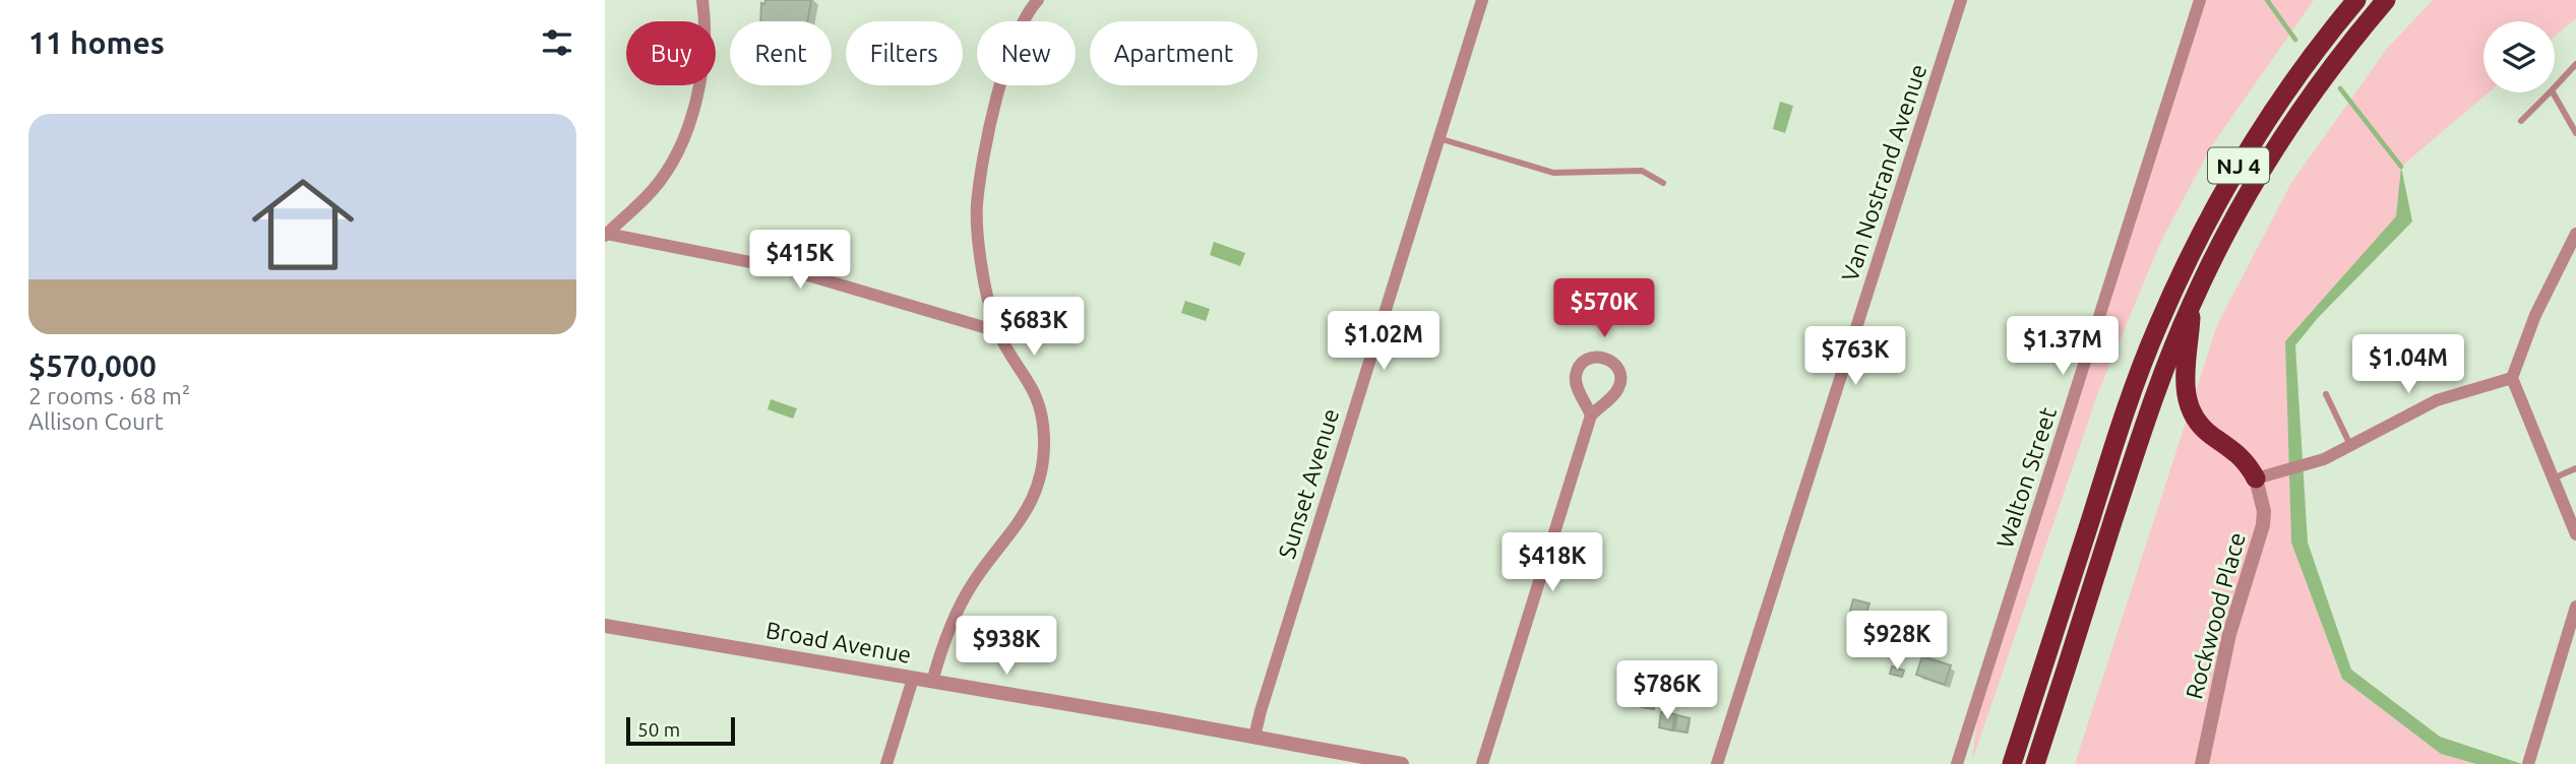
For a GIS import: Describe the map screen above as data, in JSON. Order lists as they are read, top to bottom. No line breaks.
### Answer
{"streets":{"highway":["NJ 4"],"street":["Van Nostrand Avenue","Walton Street","Sunset Avenue","Rockwood Place","Broad Avenue"]},"crossings":[["Sunset Avenue","Broad Avenue"]],"scale_bar":"50 m","page":{"heading":"11 homes","chip":["Buy","Rent","Filters","New","Apartment"],"list":[{"name":"$570,000","note":"2 rooms · 68 m² · Allison Court"}],"price":["$415K","$570K","$683K","$1.02M","$1.37M","$763K","$1.04M","$418K","$928K","$938K","$786K"],"scale":"50 m"}}
